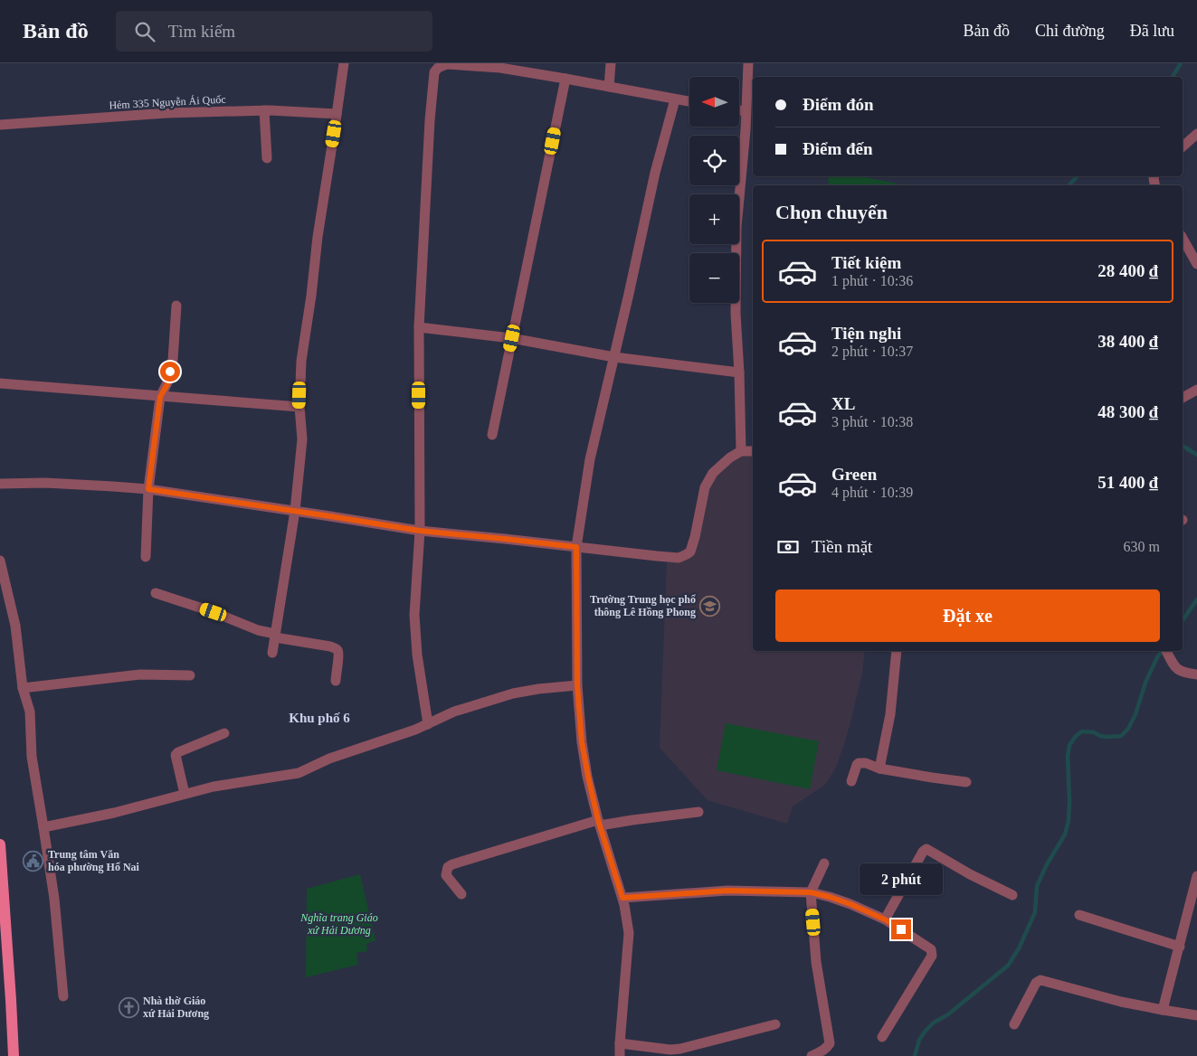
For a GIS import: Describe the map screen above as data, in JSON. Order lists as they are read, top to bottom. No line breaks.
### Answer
{"streets":{"street":["Hẻm 335 Nguyễn Ái Quốc"]},"districts":["Khu phố 6"],"parks":["Nghĩa trang Giáo xứ Hải Dương"],"places":{"school or university":["Trường Trung học phổ thông Lê Hồng Phong"],"public building":["Trung tâm Văn hóa phường Hố Nai"],"church":["Nhà thờ Giáo xứ Hải Dương"]},"north":"left","page":{"header":"Bản đồ","search":"Tìm kiếm","nav":["Bản đồ","Chỉ đường","Đã lưu"],"map_buttons":["+","−"],"banner":["Điểm đón","Điểm đến"],"heading":"Chọn chuyến","list":[{"name":"Tiết kiệm","note":"1 phút · 10:36","value":"28 400 ₫"},{"name":"Tiện nghi","note":"2 phút · 10:37","value":"38 400 ₫"},{"name":"XL","note":"3 phút · 10:38","value":"48 300 ₫"},{"name":"Green","note":"4 phút · 10:39","value":"51 400 ₫"}],"pay":["Tiền mặt","630 m"],"buttons":"Đặt xe","bubble":"2 phút"}}
